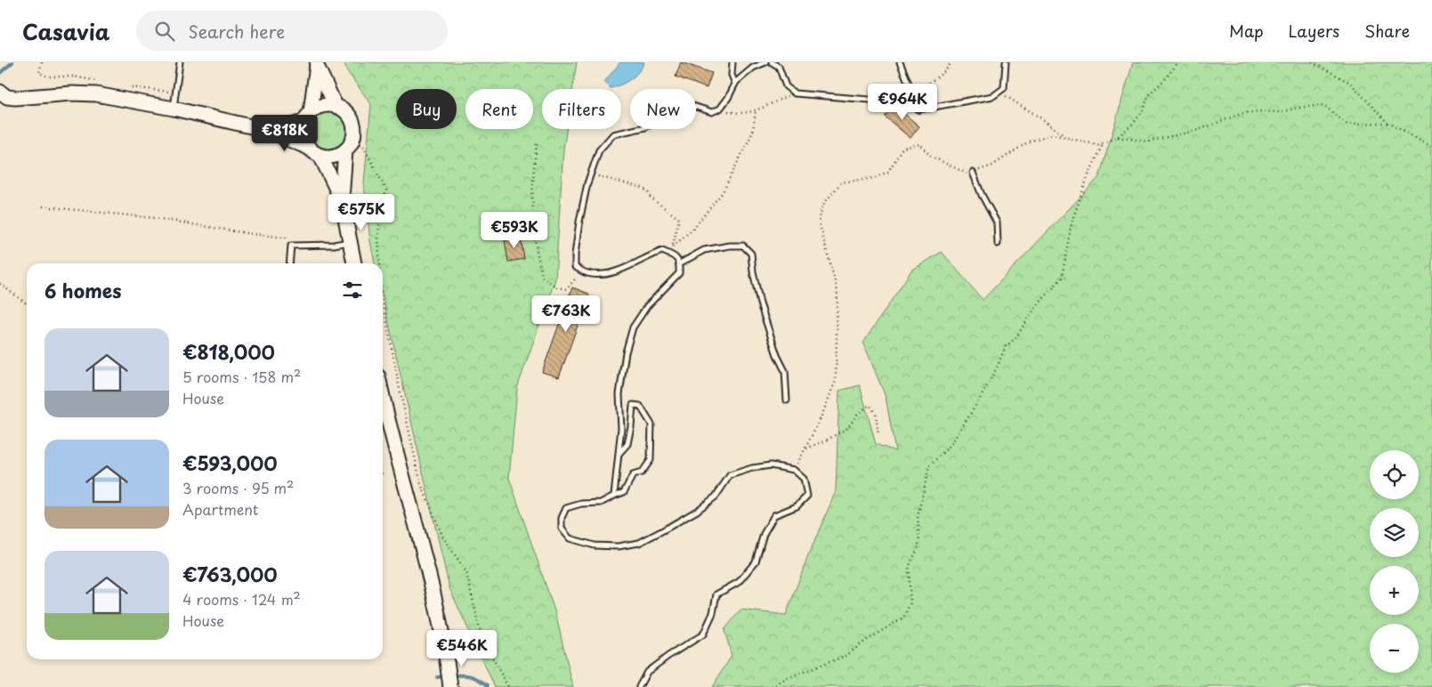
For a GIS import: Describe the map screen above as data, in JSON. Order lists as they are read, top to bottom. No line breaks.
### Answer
{"page":{"header":"Casavia","search":"Search here","nav":["Map","Layers","Share"],"price":["€964K","€818K","€575K","€593K","€763K","€546K"],"chip":["Buy","Rent","Filters","New"],"heading":"6 homes","list":[{"name":"€818,000","note":"5 rooms · 158 m² · House"},{"name":"€593,000","note":"3 rooms · 95 m² · Apartment"},{"name":"€763,000","note":"4 rooms · 124 m² · House"}],"map_buttons":["+","−"]}}
